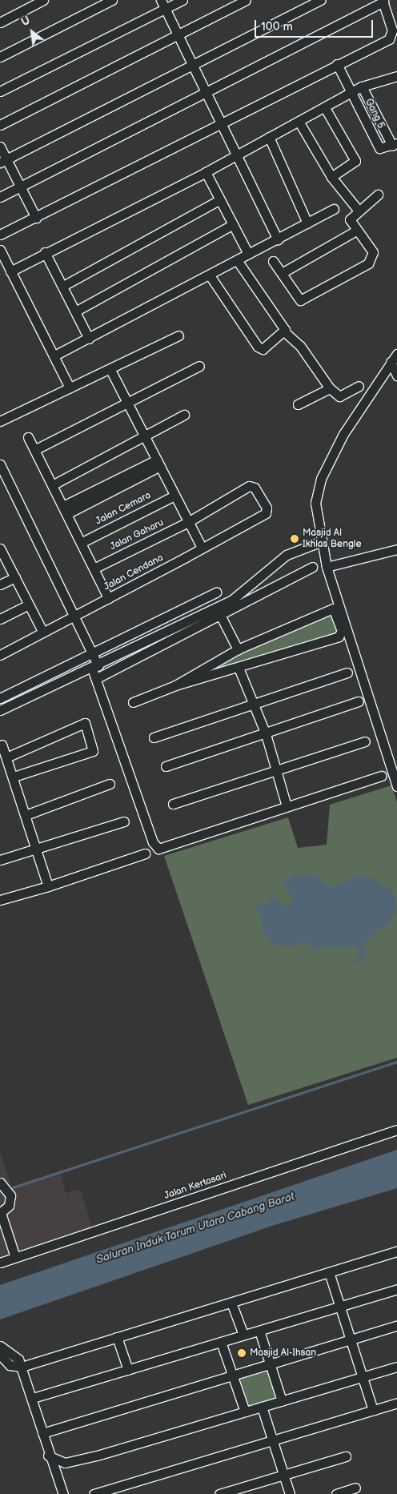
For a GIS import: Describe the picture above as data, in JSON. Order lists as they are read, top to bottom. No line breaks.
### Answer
{"streets":{"street":["Gang 5","Jalan Cemara","Jalan Gaharu","Jalan Cendana","Jalan Kertasari"]},"crossings":[["Jalan Gaharu","Jalan Cendana"]],"water":["Saluran Induk Tarum Utara Cabang Barat"],"places":["Masjid Al Ikhlas Bengle","Masjid Al-Ihsan"],"scale_bar":"100 m","north":"top left"}
